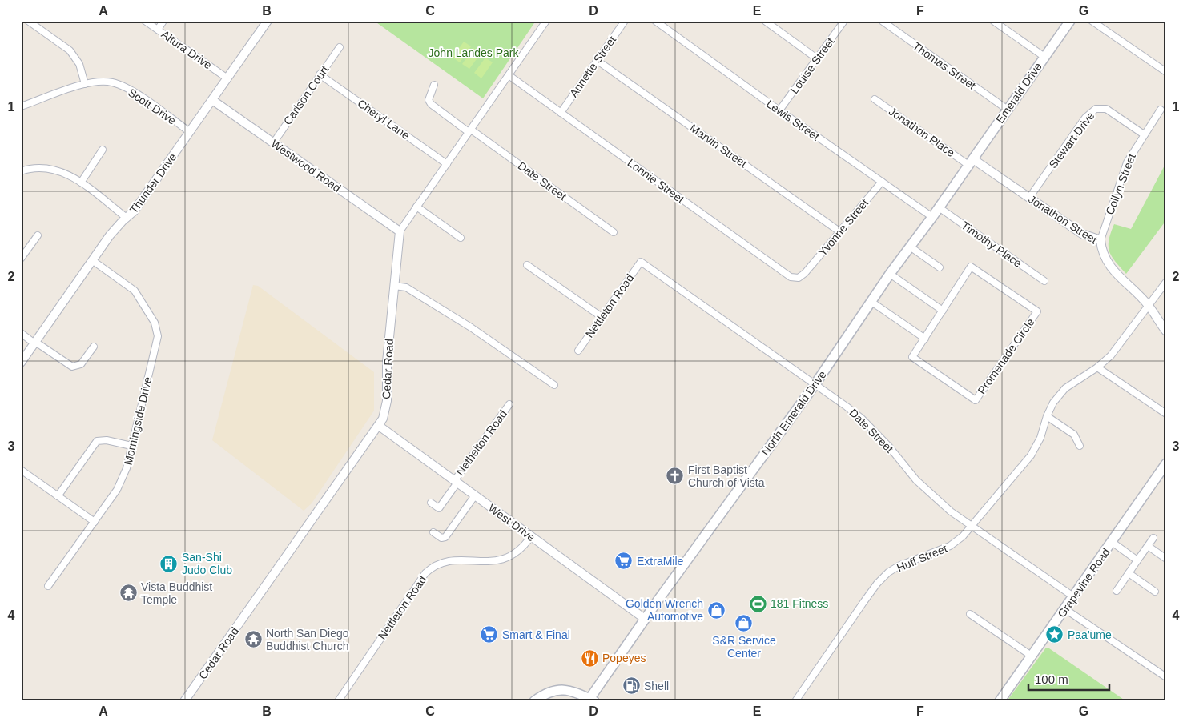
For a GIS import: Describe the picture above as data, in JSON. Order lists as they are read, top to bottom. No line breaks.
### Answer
{"streets":{"main road":["Emerald Drive","North Emerald Drive","Grapevine Road"],"street":["Altura Drive","Louise Street","Thomas Street","Annette Street","Carlson Court","Scott Drive","Cheryl Lane","Lewis Street","Jonathon Place","Stewart Drive","Marvin Street","Westwood Road","Date Street","Lonnie Street","Thunder Drive","Collyn Street","Jonathon Street","Yvonne Street","Timothy Place","Nettleton Road","Promenade Circle","Cedar Road","Morningside Drive","Nethelton Road","West Drive","Huff Street"]},"crossings":[["Altura Drive","Thunder Drive"],["Louise Street","Lewis Street"],["Thomas Street","Emerald Drive"],["Annette Street","Marvin Street"],["Annette Street","Lonnie Street"],["Emerald Drive","Jonathon Place"],["Emerald Drive","Jonathon Street"],["Emerald Drive","North Emerald Drive"],["Carlson Court","Cheryl Lane"],["Carlson Court","Westwood Road"],["Scott Drive","Thunder Drive"],["Cheryl Lane","Cedar Road"],["Lewis Street","Yvonne Street"],["Lewis Street","North Emerald Drive"],["Jonathon Place","Jonathon Street"],["Jonathon Place","North Emerald Drive"],["Stewart Drive","Collyn Street"],["Stewart Drive","Jonathon Street"],["Marvin Street","Yvonne Street"],["Westwood Road","Thunder Drive"],["Westwood Road","Cedar Road"],["Date Street","Nettleton Road"],["Date Street","Cedar Road"],["Date Street","North Emerald Drive"],["Date Street","Huff Street"],["Date Street","Grapevine Road"],["Lonnie Street","Yvonne Street"],["Lonnie Street","Cedar Road"],["Thunder Drive","Morningside Drive"],["Collyn Street","Jonathon Street"],["Jonathon Street","North Emerald Drive"],["Jonathon Street","Huff Street"],["Timothy Place","North Emerald Drive"],["Nettleton Road","West Drive"],["Cedar Road","West Drive"],["North Emerald Drive","West Drive"],["Nethelton Road","West Drive"]],"parks":["John Landes Park"],"places":{"church":["First Baptist Church of Vista"],"supermarket":["ExtraMile","Smart & Final"],"building":["San-Shi Judo Club"],"temple":["Vista Buddhist Temple","North San Diego Buddhist Church"],"sports":["181 Fitness"],"shop":["Golden Wrench Automotive","S&R Service Center"],"place":["Paa'ume"],"restaurant":["Popeyes"],"fuel station":["Shell"]},"scale_bar":"100 m","grid":{"columns":["A","B","C","D","E","F","G"],"rows":["1","2","3","4"]}}
